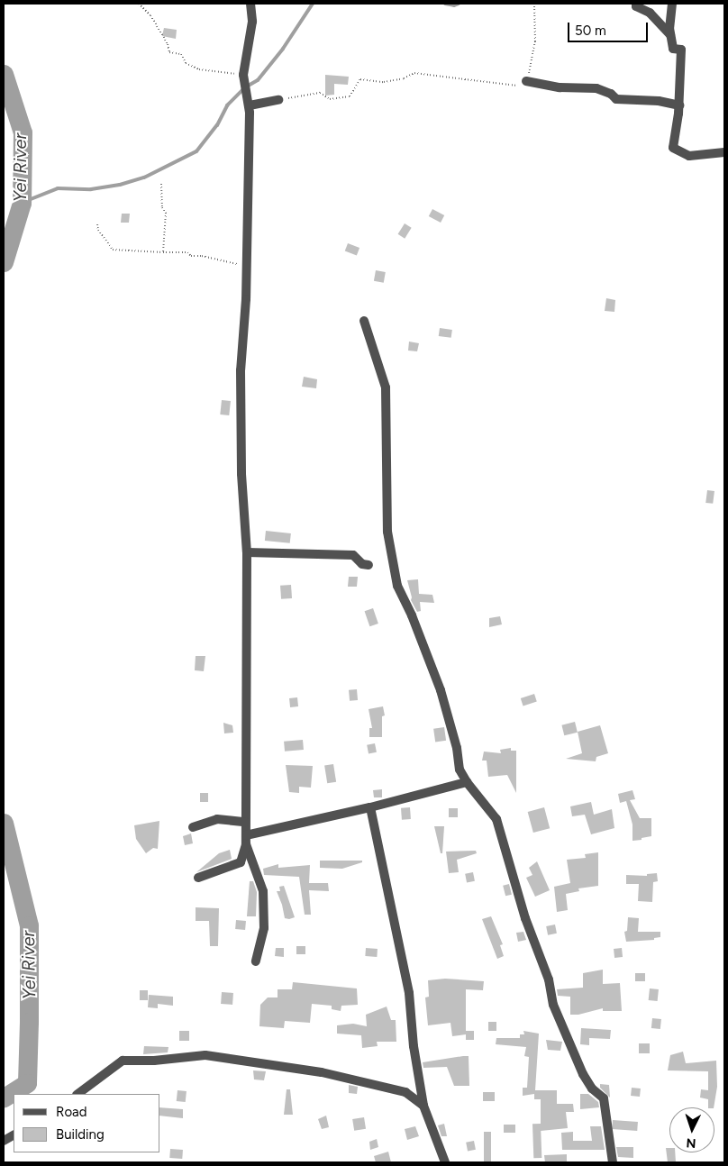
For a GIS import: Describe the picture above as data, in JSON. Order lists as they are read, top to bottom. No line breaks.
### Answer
{"water":["Yei River"],"legend":["Road","Building"],"scale_bar":"50 m","north":"bottom"}
